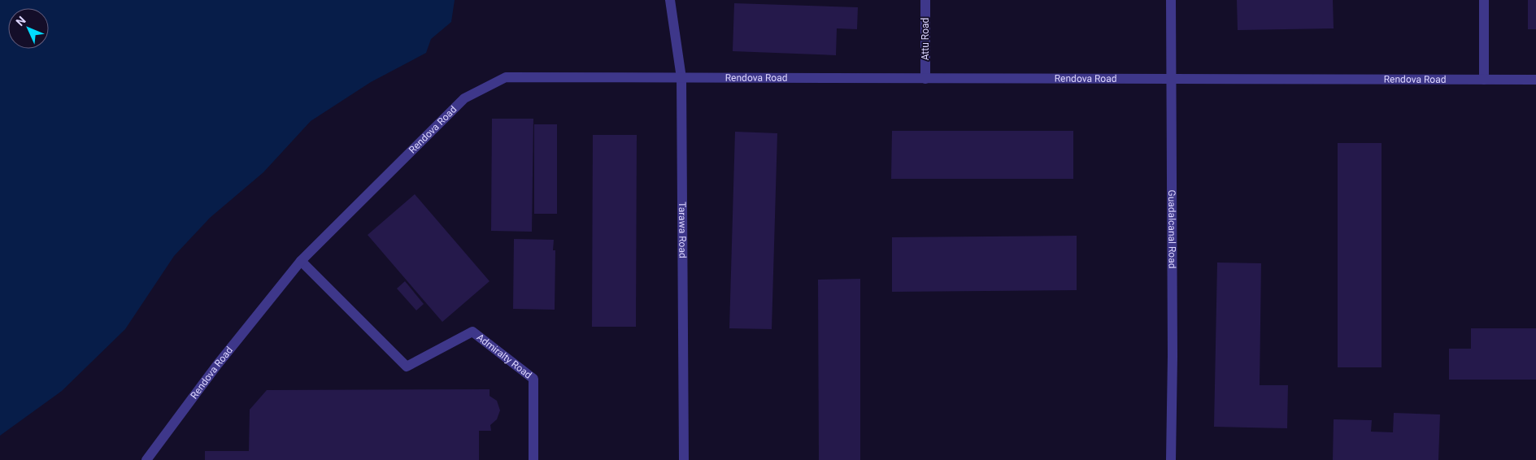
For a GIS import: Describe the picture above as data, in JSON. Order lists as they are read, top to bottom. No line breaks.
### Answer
{"streets":{"street":["Attu Road","Rendova Road","Tarawa Road","Guadalcanal Road","Admiralty Road"]},"crossings":[["Attu Road","Rendova Road"],["Rendova Road","Tarawa Road"],["Rendova Road","Guadalcanal Road"],["Rendova Road","Admiralty Road"]],"north":"top left"}
